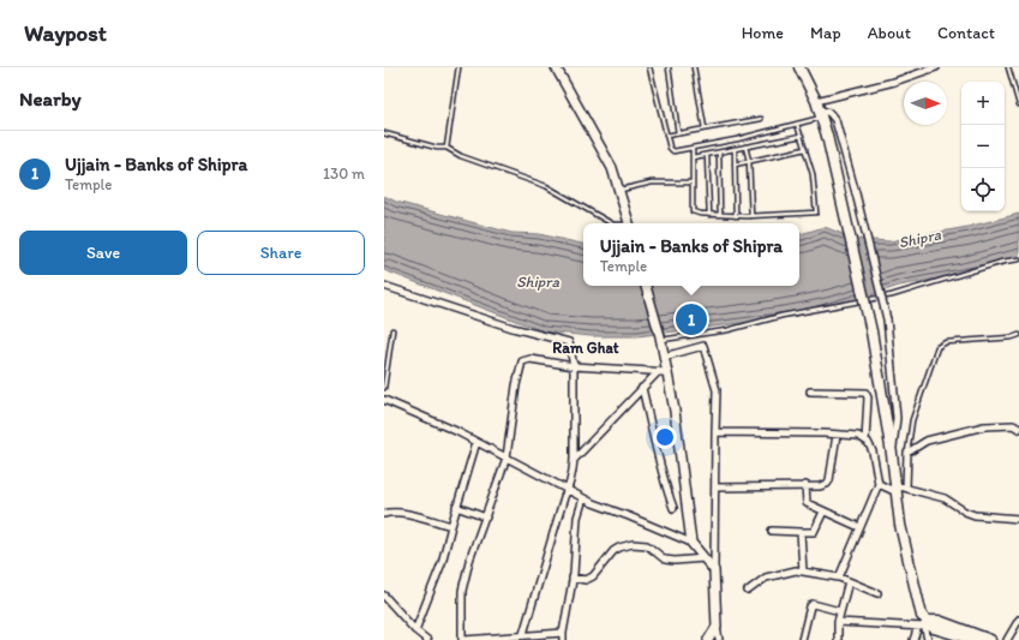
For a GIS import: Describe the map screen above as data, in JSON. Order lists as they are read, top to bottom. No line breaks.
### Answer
{"districts":["Ram Ghat"],"water":["Shipra"],"north":"right","page":{"header":"Waypost","nav":["Home","Map","About","Contact"],"heading":"Nearby","map_buttons":["+","−"],"list":[{"mark":"1","name":"Ujjain - Banks of Shipra","note":"Temple","value":"130 m"}],"buttons":["Save","Share"],"popup":["Ujjain - Banks of Shipra","Temple"],"pins":"1"}}
